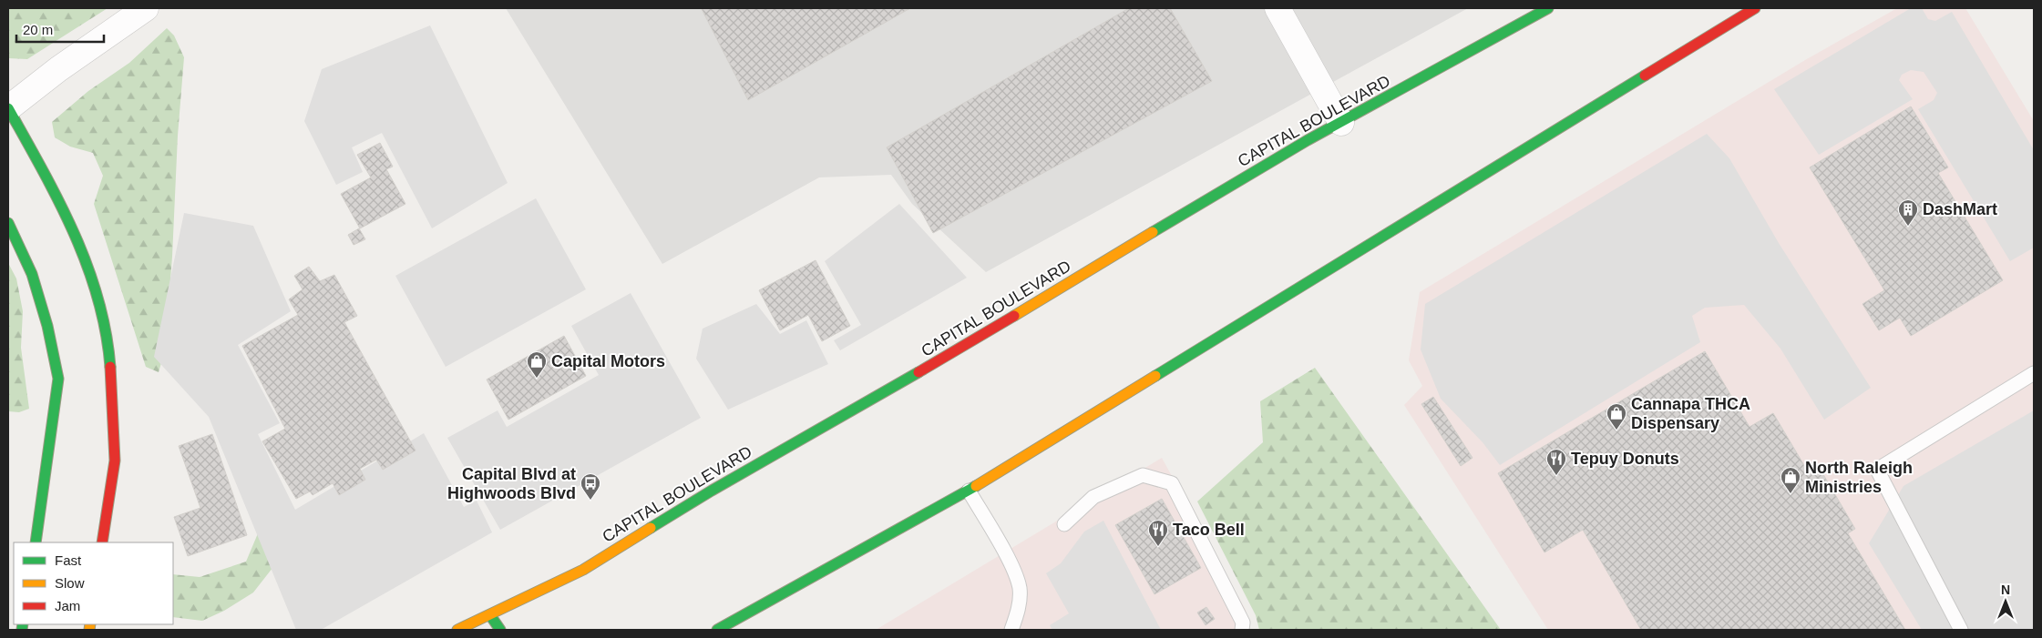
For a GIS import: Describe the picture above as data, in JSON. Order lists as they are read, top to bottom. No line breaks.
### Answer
{"streets":{"main road":["CAPITAL BOULEVARD"]},"places":{"building":["DashMart"],"shop":["Capital Motors","Cannapa THCA Dispensary","North Raleigh Ministries"],"restaurant":["Tepuy Donuts","Taco Bell"],"bus stop":["Capital Blvd at Highwoods Blvd"]},"legend":["Fast","Slow","Jam"],"scale_bar":"20 m","north":"top"}
